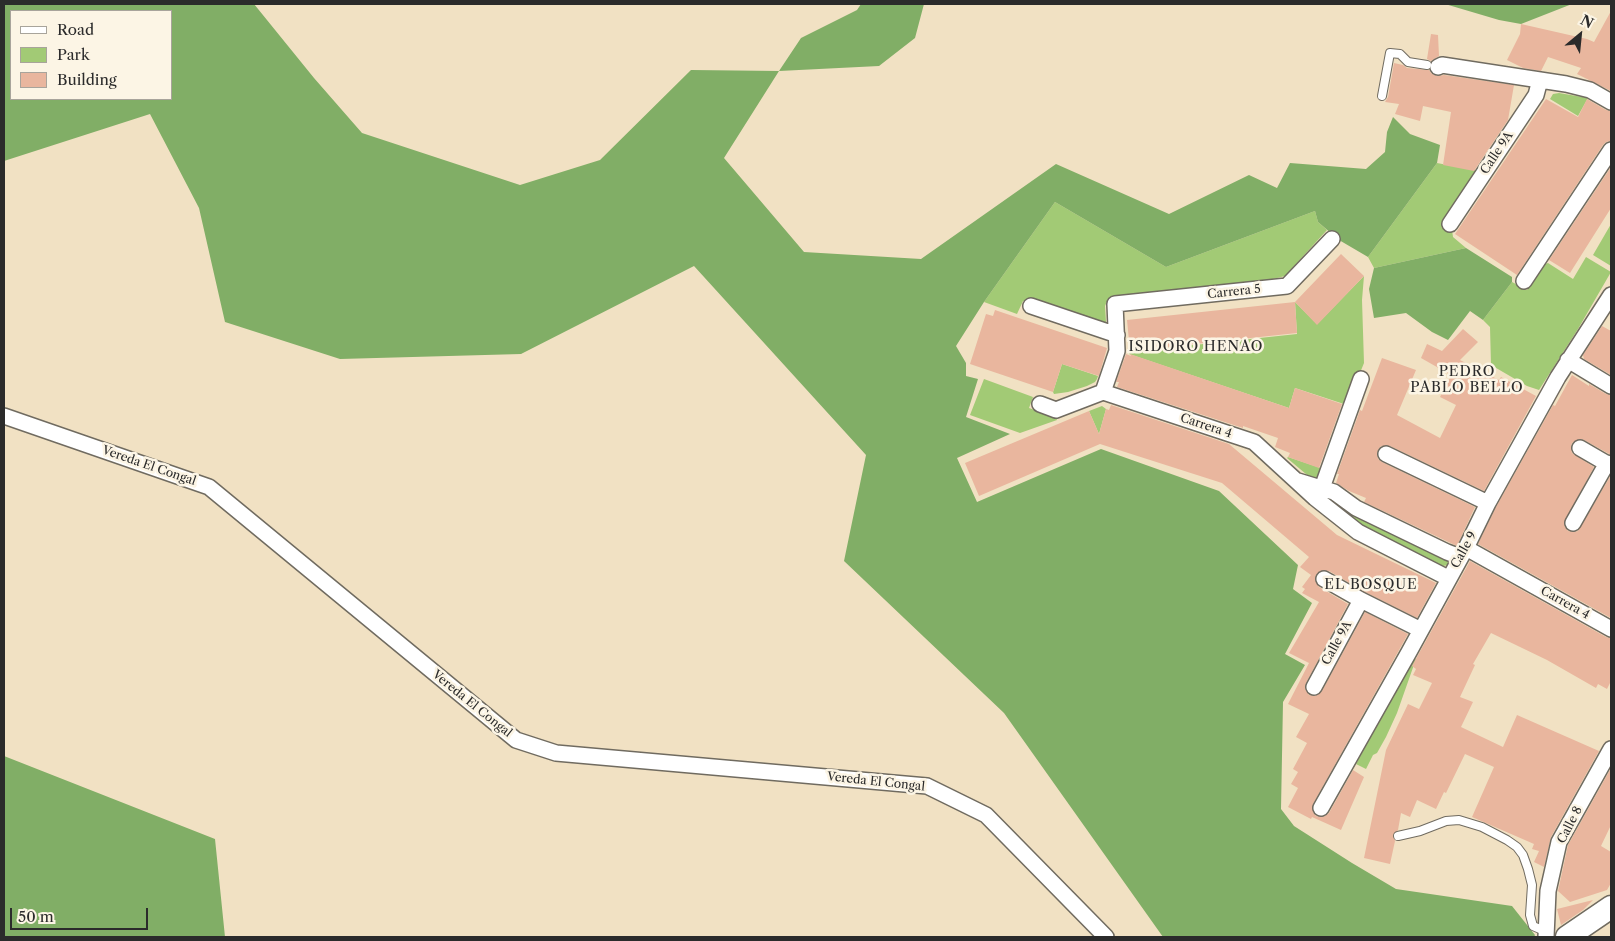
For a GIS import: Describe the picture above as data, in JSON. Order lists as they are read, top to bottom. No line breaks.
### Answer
{"streets":{"street":["Calle 9A","Carrera 5","Carrera 4","Vereda El Congal","Calle 9","Calle 8"]},"crossings":[["Carrera 4","Calle 9"]],"districts":["ISIDORO HENAO","PEDRO PABLO BELLO","EL BOSQUE"],"legend":["Road","Park","Building"],"scale_bar":"50 m","north":"top right"}
